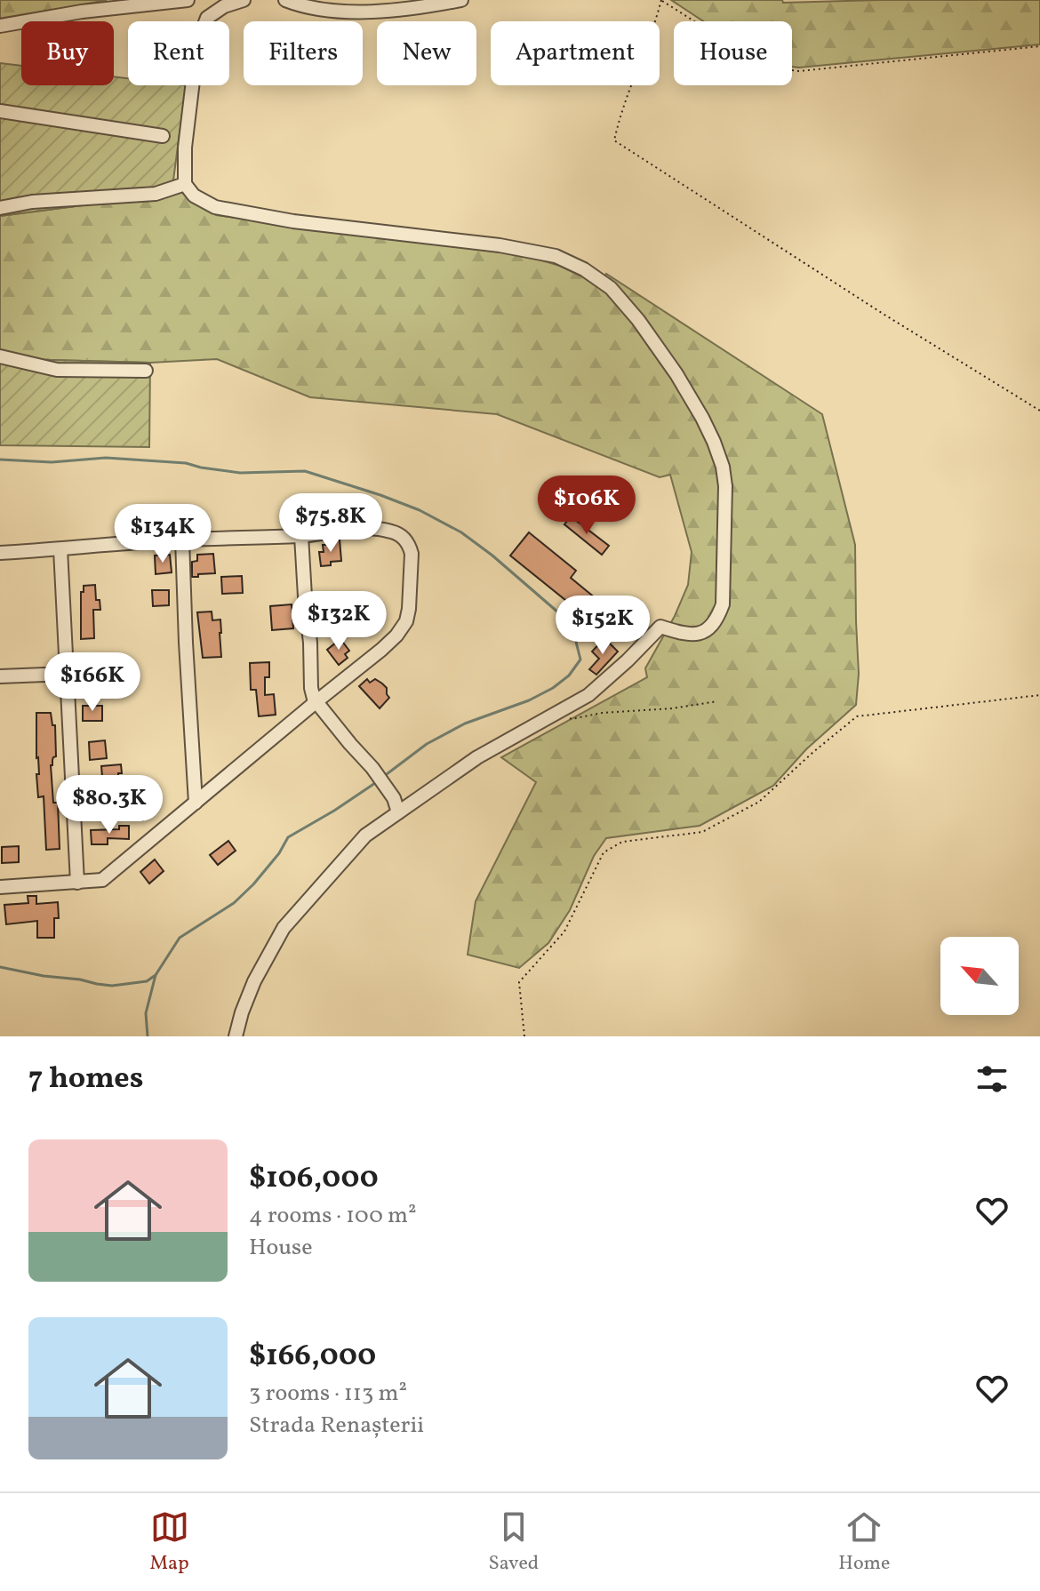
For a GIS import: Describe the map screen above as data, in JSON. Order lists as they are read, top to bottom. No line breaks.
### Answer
{"north":"top left","page":{"chip":["Buy","Rent","Filters","New","Apartment","House"],"price":["$106K","$75.8K","$134K","$132K","$152K","$166K","$80.3K"],"heading":"7 homes","list":[{"name":"$106,000","note":"4 rooms · 100 m² · House"},{"name":"$166,000","note":"3 rooms · 113 m² · Strada Renașterii"}],"tabs":["Map","Saved","Home"]}}
